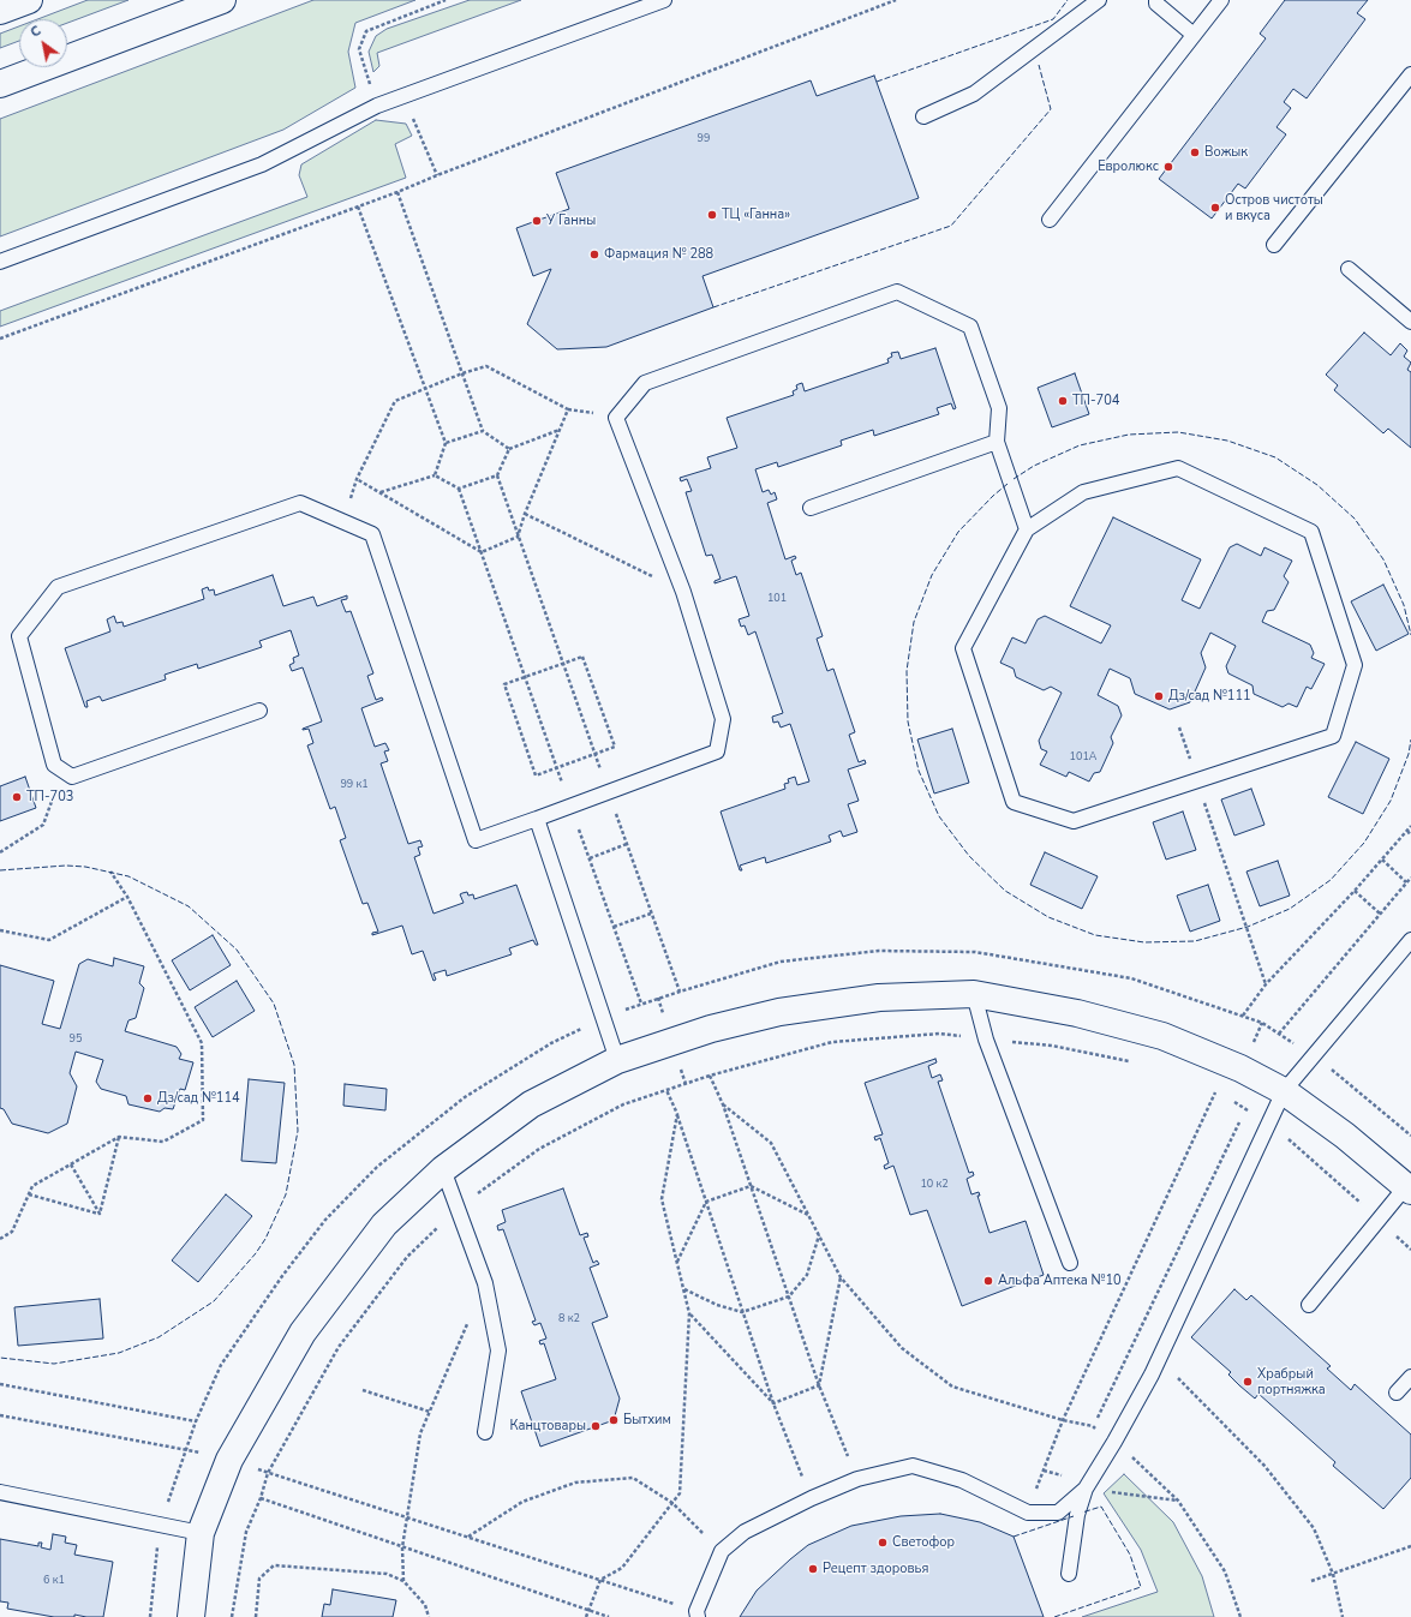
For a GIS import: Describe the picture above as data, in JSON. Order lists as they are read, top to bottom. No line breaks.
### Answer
{"places":["Вожык","Евролюкс","Остров чистоты и вкуса","ТЦ «Ганна»","У Ганны","Фармация № 288","ТП-704","Дз/сад №111","ТП-703","Дз/сад №114","Альфа Аптека №10","Храбрый портняжка","Бытхим","Канцтовары","Светофор","Рецепт здоровья"],"house_numbers":["99","101","101А","99 к1","95","10 к2","8 к2","6 к1"],"north":"top left"}
